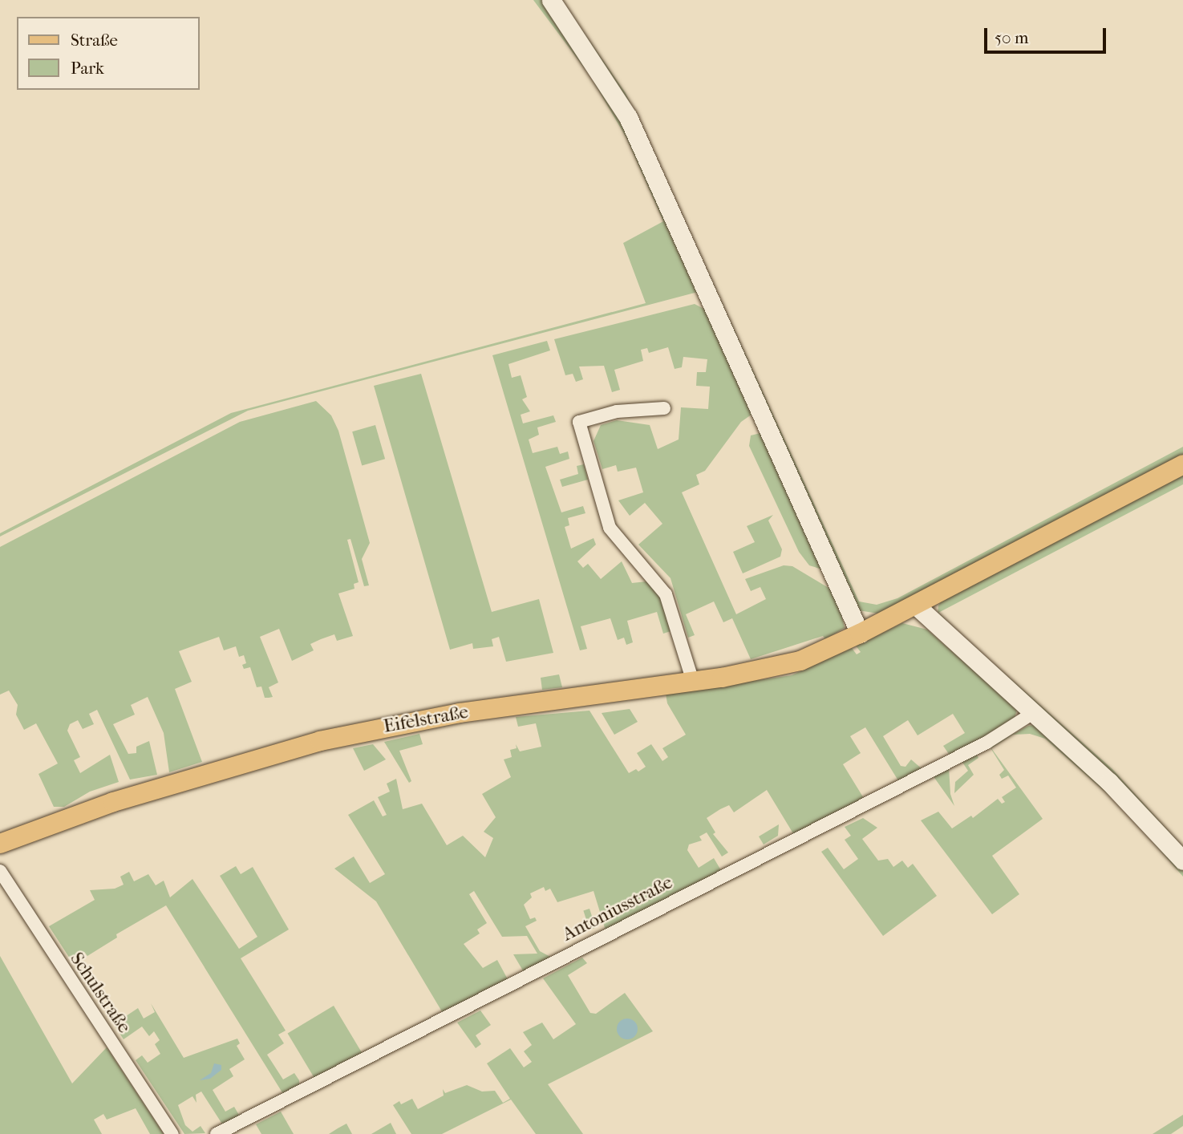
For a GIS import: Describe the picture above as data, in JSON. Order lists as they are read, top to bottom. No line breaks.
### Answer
{"streets":{"main road":["Eifelstraße"],"street":["Antoniusstraße","Schulstraße"]},"legend":["Straße","Park"],"scale_bar":"50 m"}
